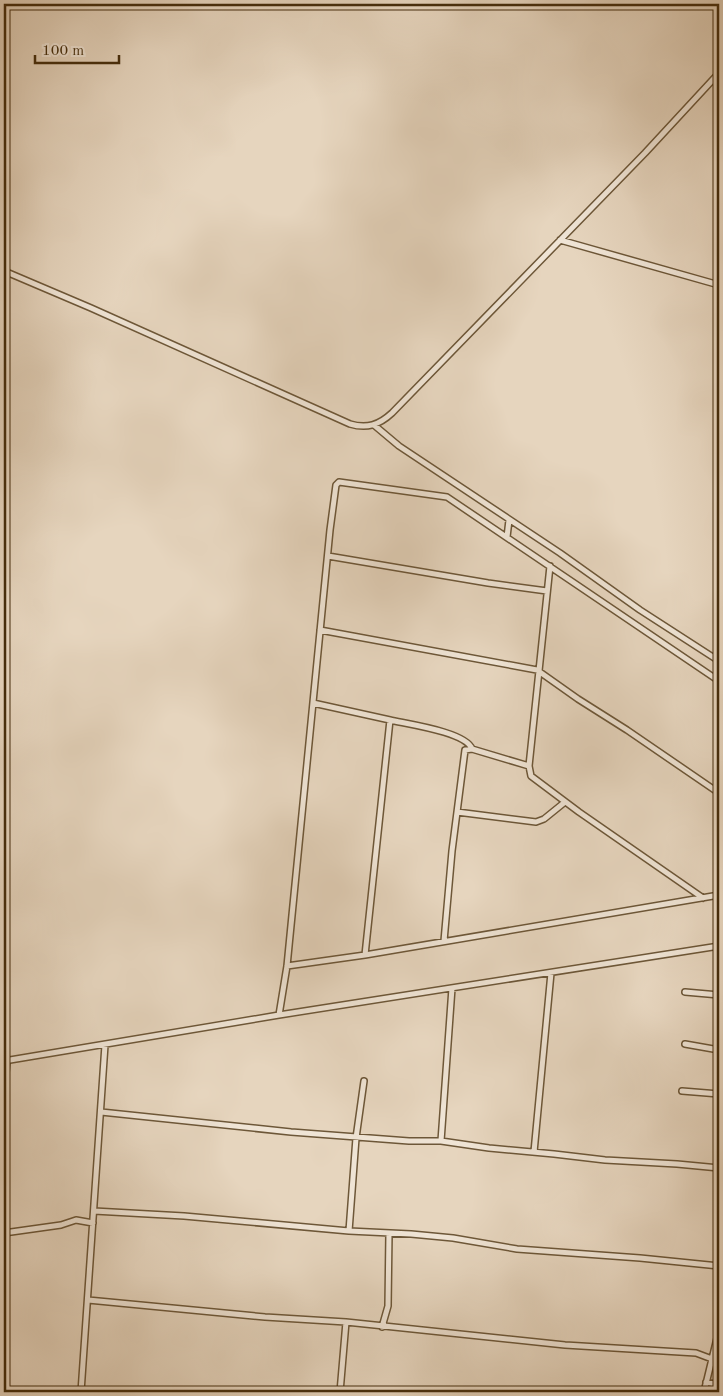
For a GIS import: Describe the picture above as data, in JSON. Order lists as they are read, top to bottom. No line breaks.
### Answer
{"scale_bar":"100 m"}
